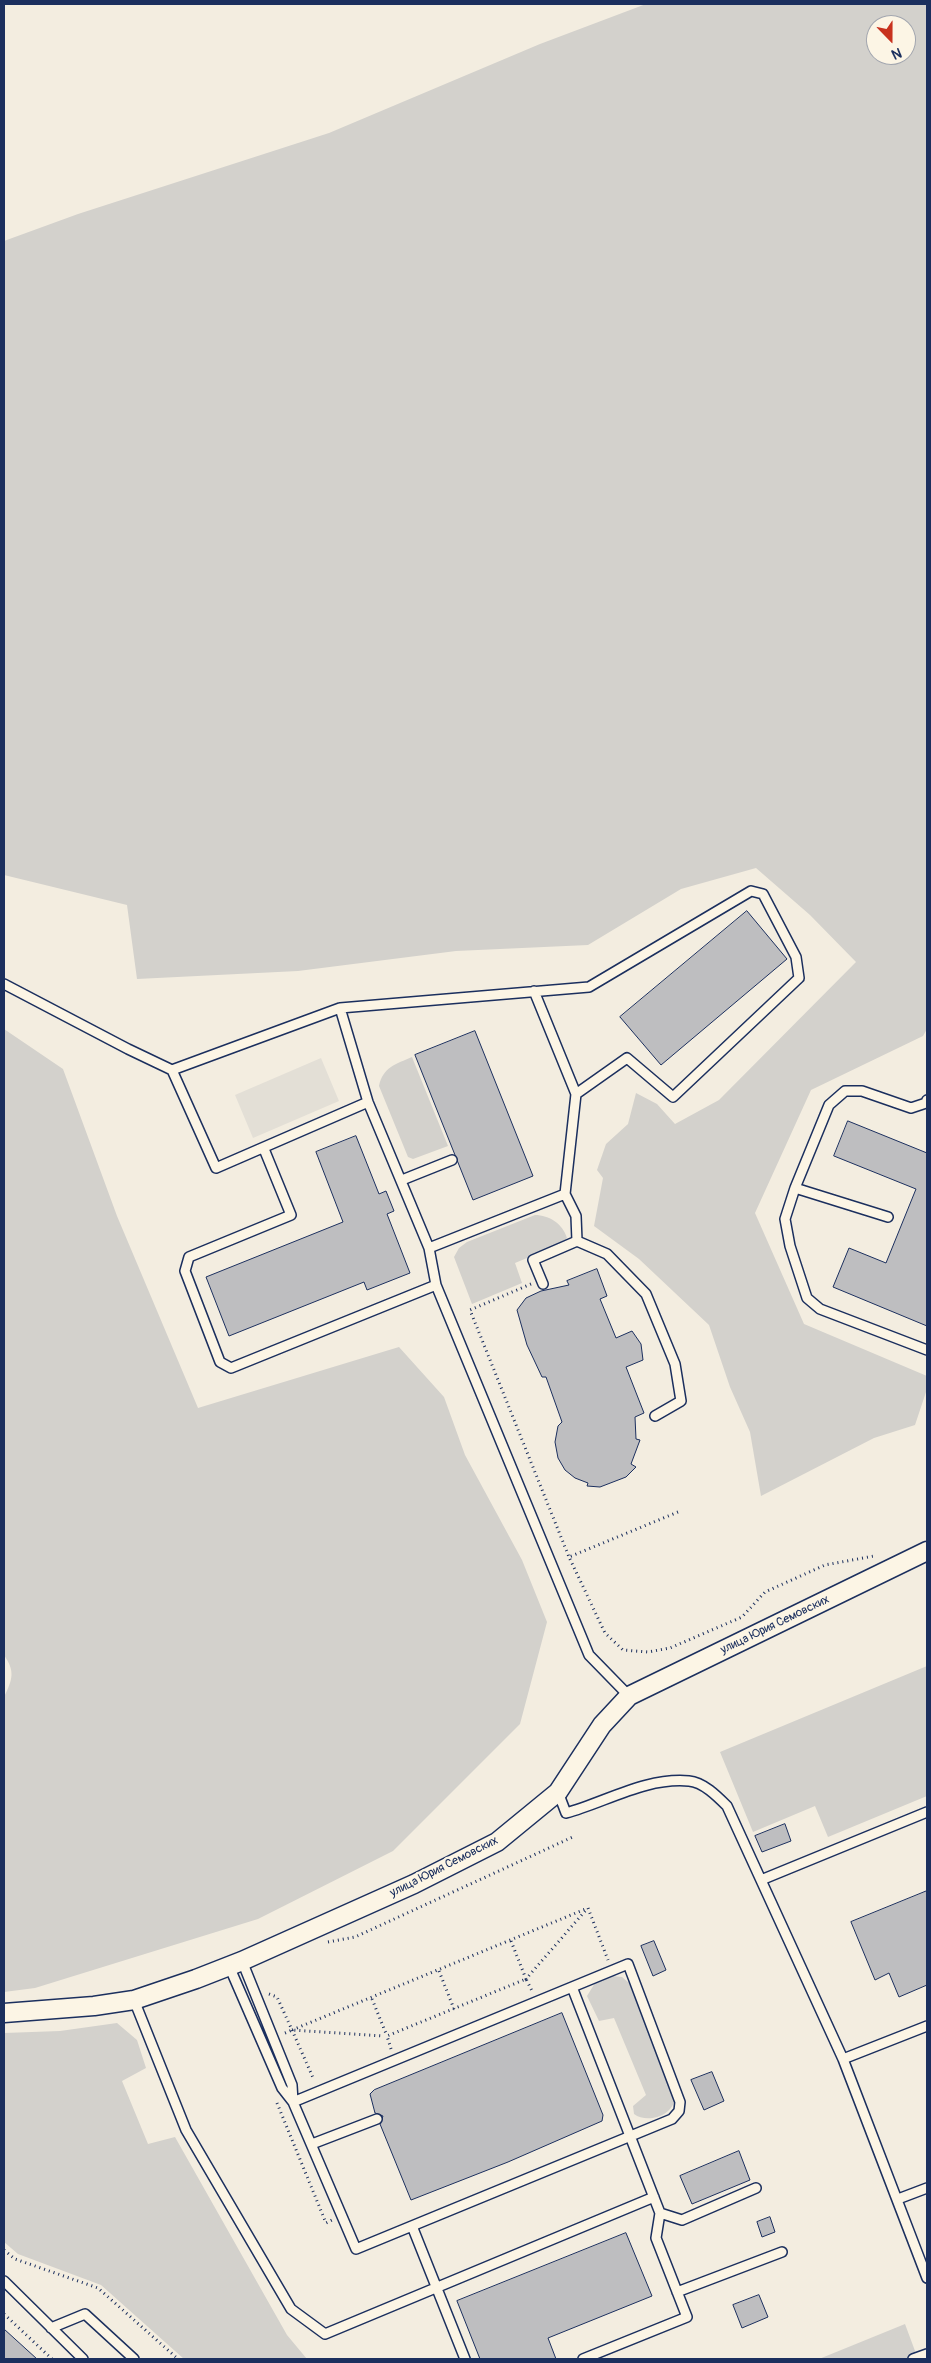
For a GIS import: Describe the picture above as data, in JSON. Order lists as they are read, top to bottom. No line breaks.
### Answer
{"streets":{"street":["улица Юрия Семовских"]},"north":"bottom"}
